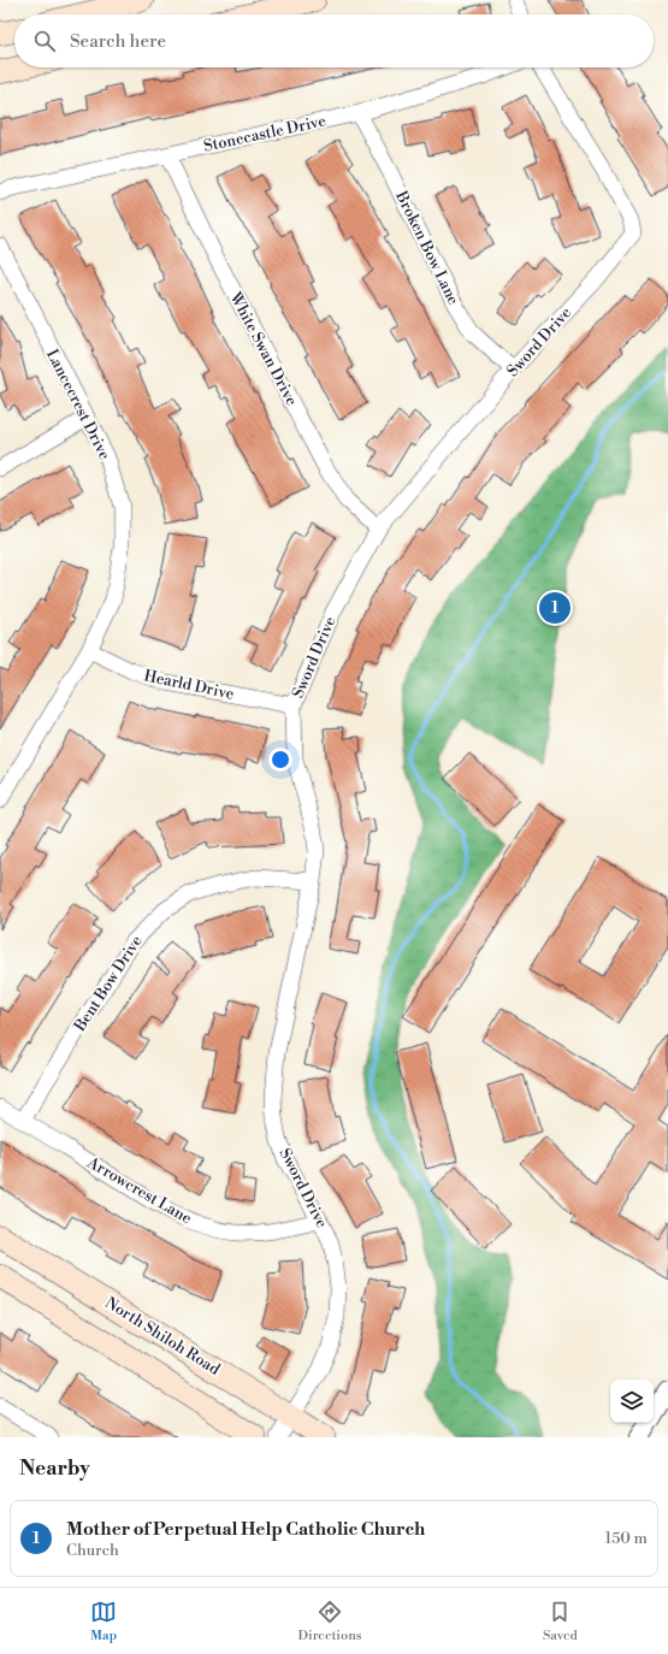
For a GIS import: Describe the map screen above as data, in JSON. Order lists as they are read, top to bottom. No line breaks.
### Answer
{"streets":{"main road":["North Shiloh Road"],"street":["Stonecastle Drive","Broken Bow Lane","Sword Drive","White Swan Drive","Lancecrest Drive","Hearld Drive","Bent Bow Drive","Arrowcrest Lane"]},"crossings":[["Stonecastle Drive","Broken Bow Lane"],["Stonecastle Drive","White Swan Drive"],["Broken Bow Lane","Sword Drive"],["Sword Drive","White Swan Drive"],["Sword Drive","Hearld Drive"],["Sword Drive","Bent Bow Drive"],["Sword Drive","Arrowcrest Lane"],["Sword Drive","North Shiloh Road"],["Lancecrest Drive","Hearld Drive"],["Bent Bow Drive","Arrowcrest Lane"]],"page":{"search":"Search here","pins":"1","heading":"Nearby","list":[{"mark":"1","name":"Mother of Perpetual Help Catholic Church","note":"Church","value":"150 m"}],"nav":["Map","Directions","Saved"]}}
